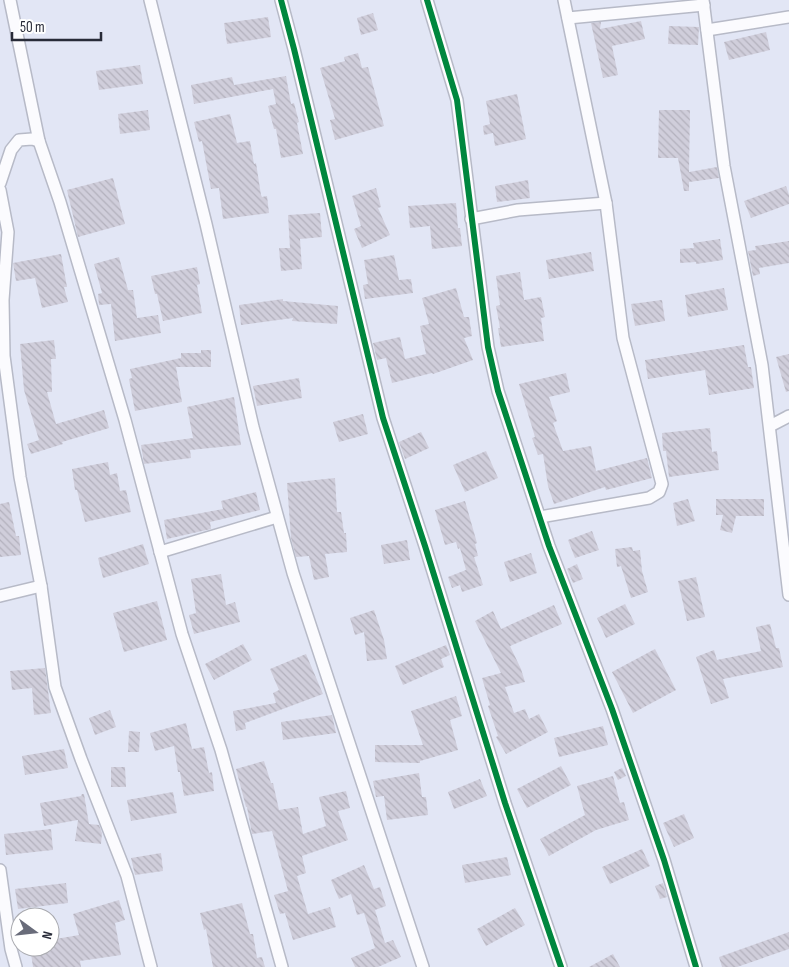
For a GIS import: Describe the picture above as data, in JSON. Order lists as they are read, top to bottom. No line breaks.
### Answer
{"scale_bar":"50 m","north":"right"}
